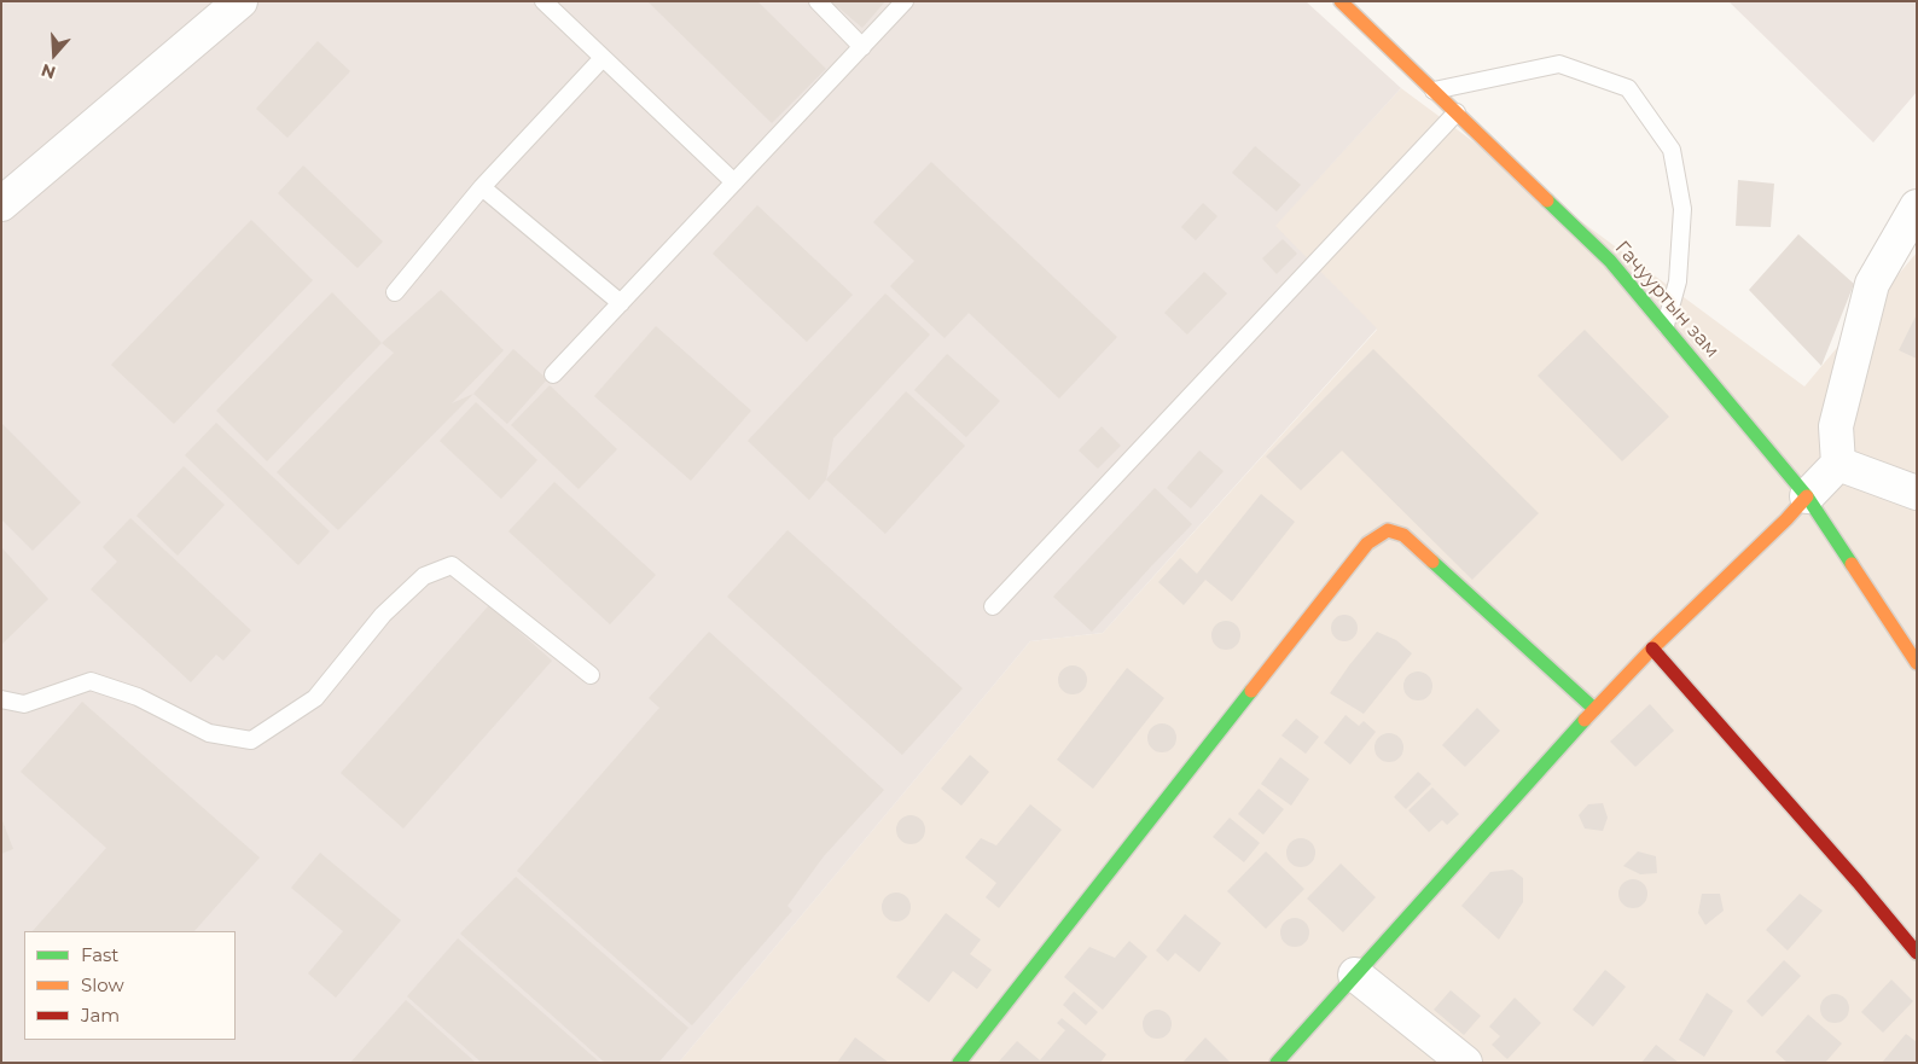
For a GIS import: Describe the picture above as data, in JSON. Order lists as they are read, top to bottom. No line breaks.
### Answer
{"streets":{"main road":["Гачууртын зам"]},"legend":["Fast","Slow","Jam"],"north":"bottom"}
